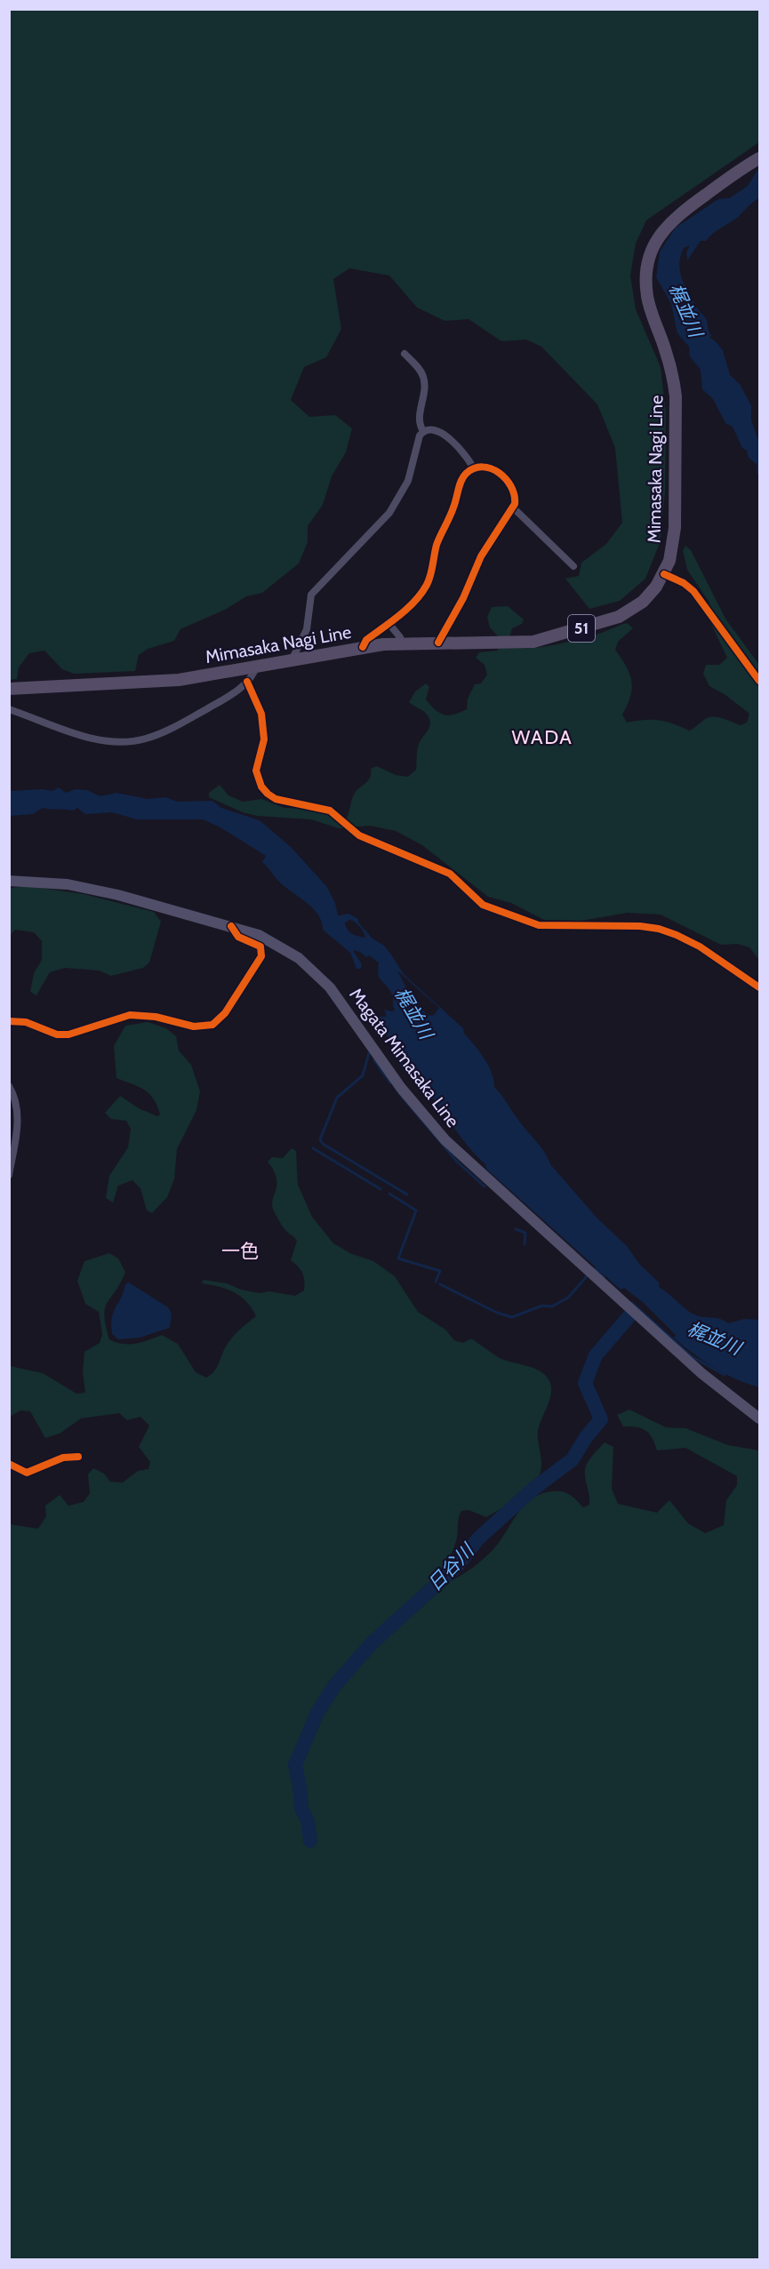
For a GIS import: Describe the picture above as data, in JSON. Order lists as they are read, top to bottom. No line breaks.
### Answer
{"streets":{"main road":["Mimasaka Nagi Line","51","Magata Mimasaka Line"]},"districts":["WADA","一色"],"water":["梶並川","日谷川"]}
